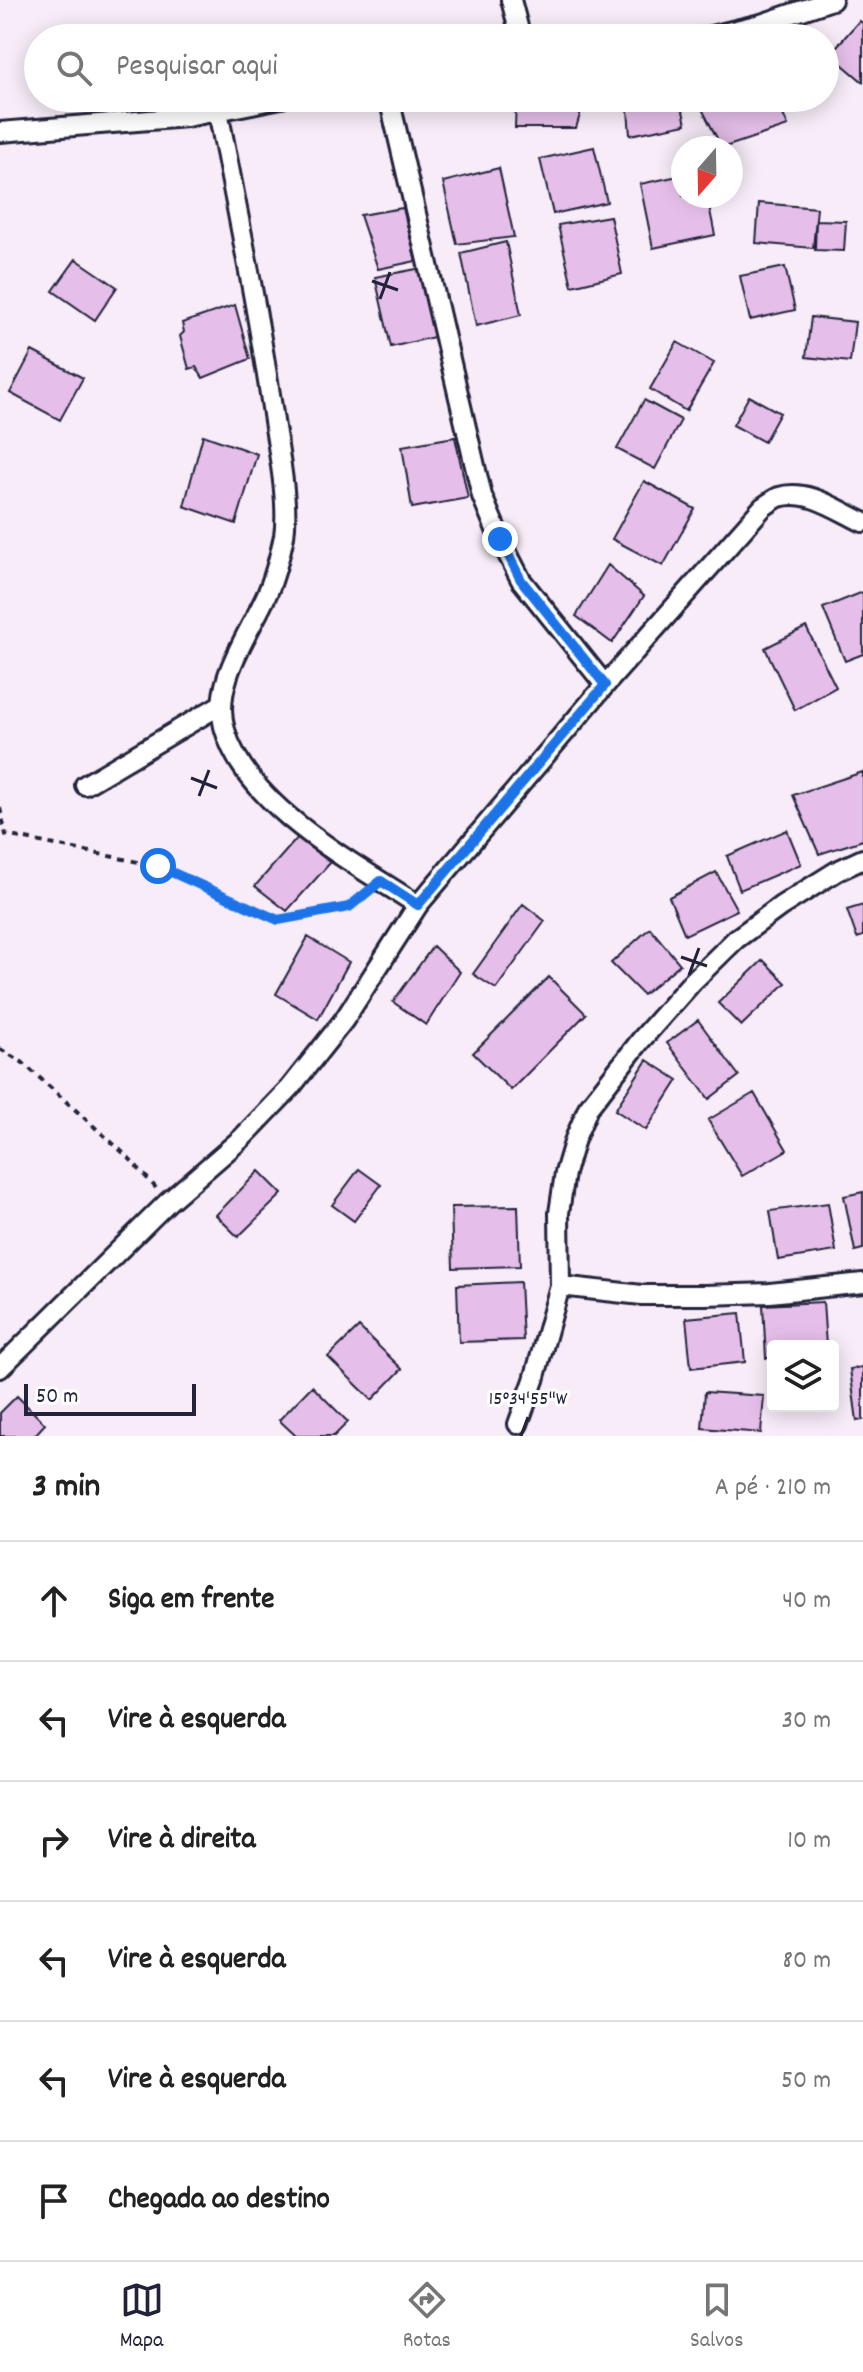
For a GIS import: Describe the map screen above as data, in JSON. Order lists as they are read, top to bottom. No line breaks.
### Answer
{"scale_bar":"50 m","north":"bottom","page":{"search":"Pesquisar aqui","scale":"50 m","heading":["3 min","A pé · 210 m"],"list":[["Siga em frente","40 m"],["Vire à esquerda","30 m"],["Vire à direita","10 m"],["Vire à esquerda","80 m"],["Vire à esquerda","50 m"],"Chegada ao destino"],"nav":["Mapa","Rotas","Salvos"]},"coordinates":["15°34'55\"W"]}
